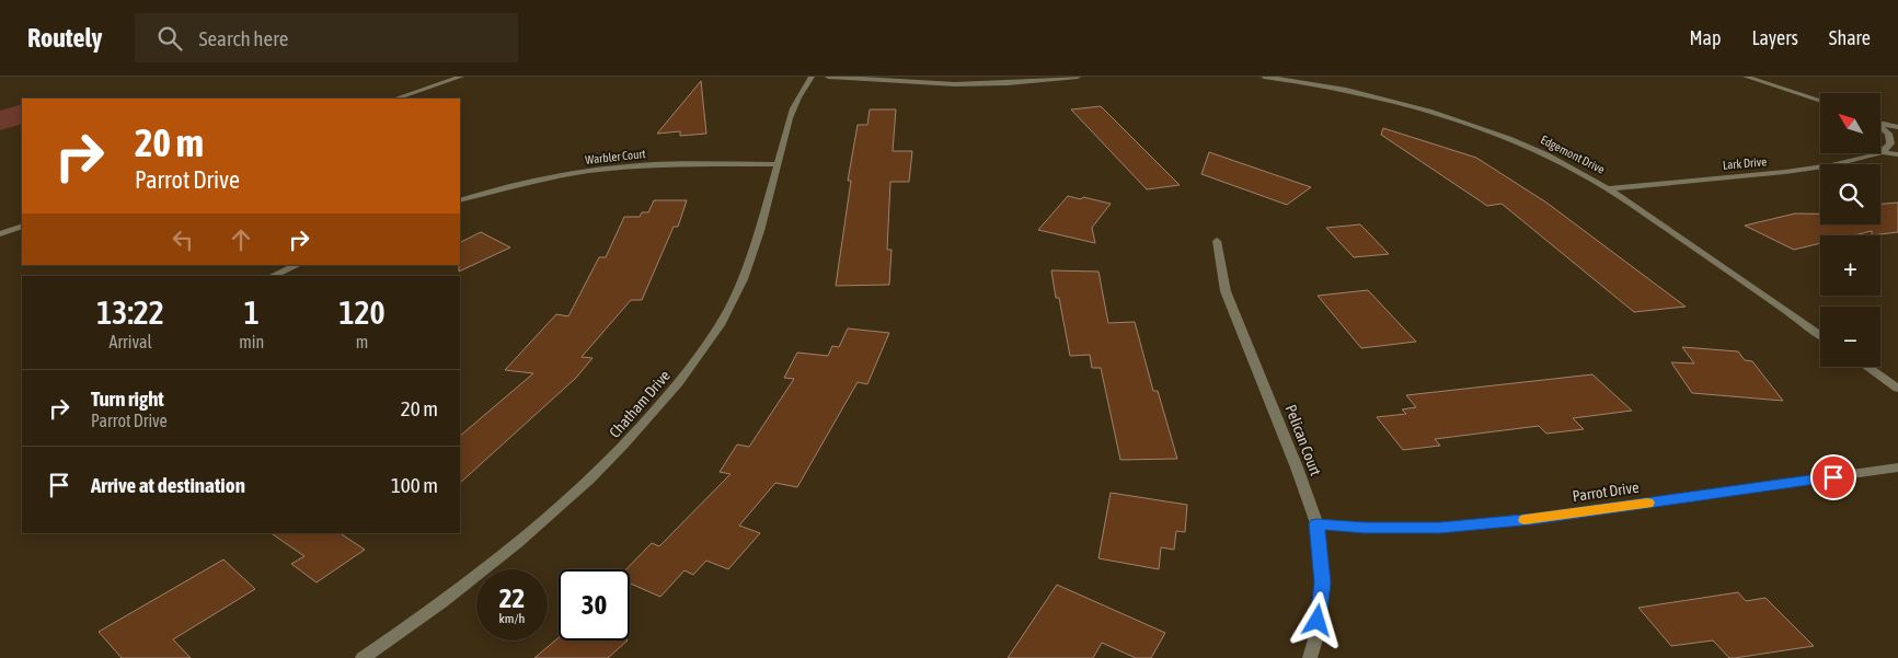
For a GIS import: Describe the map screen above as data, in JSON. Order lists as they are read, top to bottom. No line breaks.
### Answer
{"streets":{"street":["Edgemont Drive","Warbler Court","Lark Drive","Chatham Drive","Pelican Court","Parrot Drive"]},"crossings":[["Edgemont Drive","Lark Drive"],["Warbler Court","Chatham Drive"],["Pelican Court","Parrot Drive"]],"north":"top left","page":{"header":"Routely","search":"Search here","nav":["Map","Layers","Share"],"map_buttons":["+","−"],"turn":["20 m","Parrot Drive"],"eta":["13:22","Arrival","1","min","120","m"],"list":[{"name":"Turn right","note":"Parrot Drive","value":"20 m"},{"name":"Arrive at destination","value":"100 m"}],"speed":"22 km/h","limit":"30"}}
